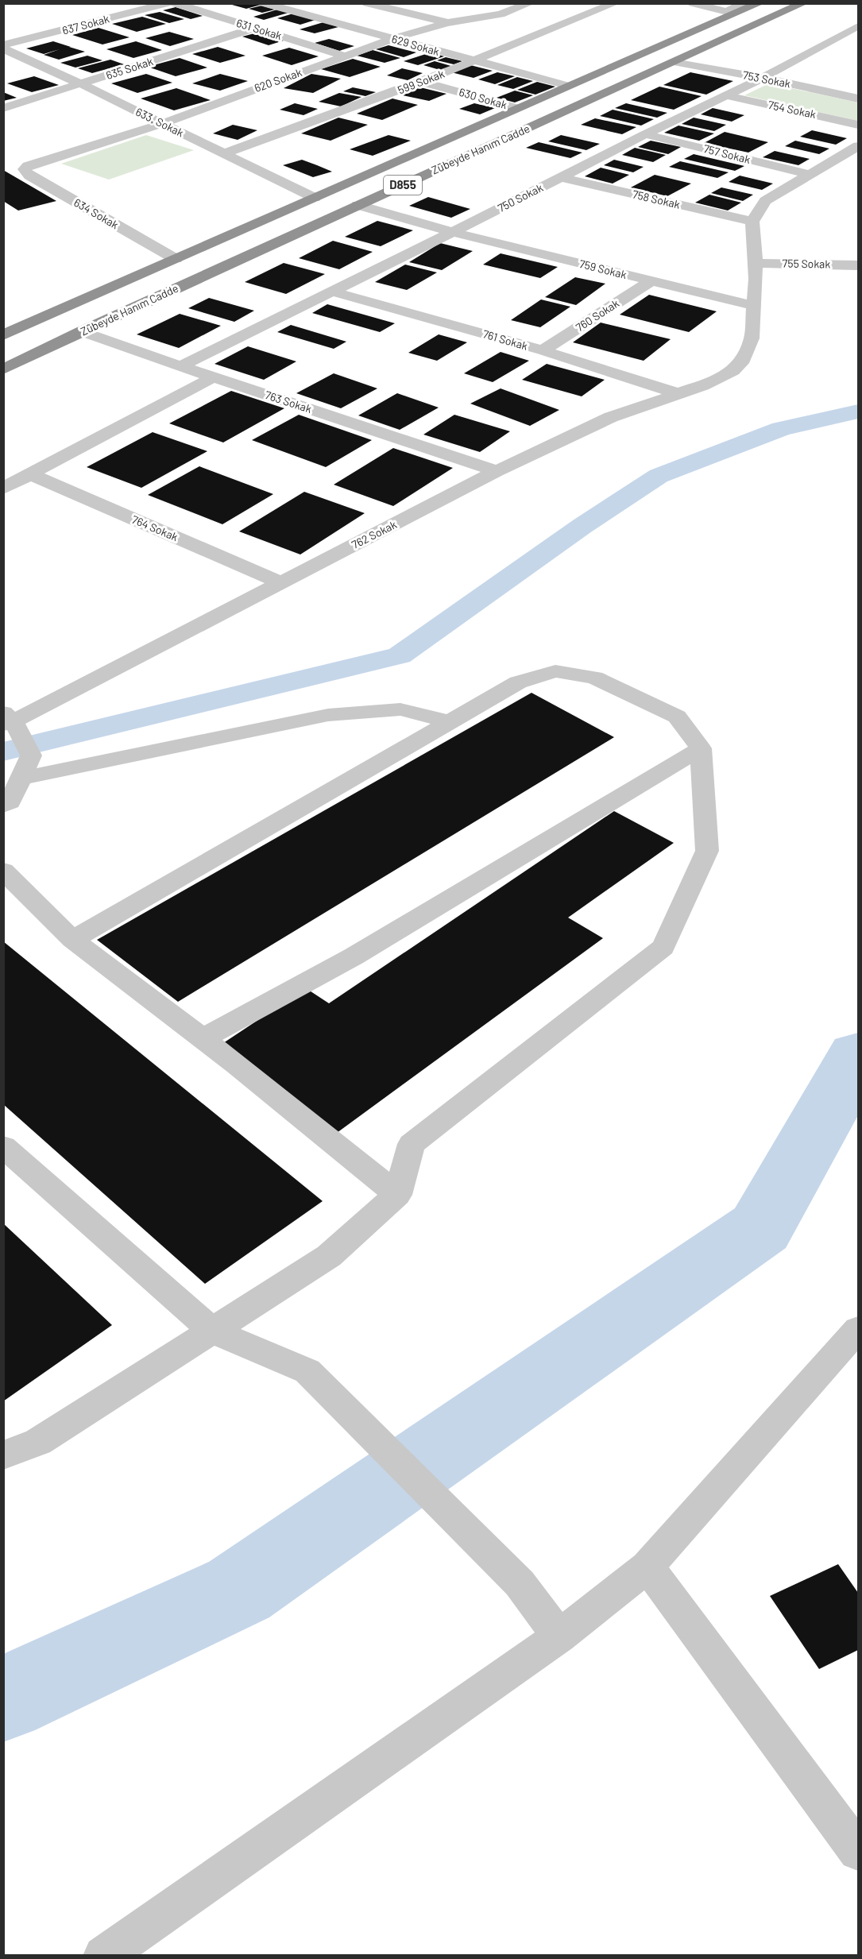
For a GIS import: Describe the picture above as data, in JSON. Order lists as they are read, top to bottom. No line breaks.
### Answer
{"streets":{"highway":["Zübeyde Hanım Cadde","D855"],"street":["637 Sokak","631 Sokak","629 Sokak","635 Sokak","753 Sokak","620 Sokak","599 Sokak","630 Sokak","754 Sokak","633. Sokak","757 Sokak","750 Sokak","758 Sokak","634 Sokak","755 Sokak","759 Sokak","760 Sokak","761 Sokak","763 Sokak","764 Sokak","762 Sokak"]},"crossings":[["637 Sokak","633. Sokak"],["631 Sokak","635 Sokak"],["631 Sokak","620 Sokak"],["629 Sokak","620 Sokak"],["629 Sokak","599 Sokak"],["629 Sokak","Zübeyde Hanım Cadde"],["635 Sokak","633. Sokak"],["753 Sokak","Zübeyde Hanım Cadde"],["753 Sokak","750 Sokak"],["620 Sokak","633. Sokak"],["620 Sokak","634 Sokak"],["599 Sokak","630 Sokak"],["599 Sokak","633. Sokak"],["630 Sokak","Zübeyde Hanım Cadde"],["754 Sokak","750 Sokak"],["633. Sokak","Zübeyde Hanım Cadde"],["Zübeyde Hanım Cadde","634 Sokak"],["Zübeyde Hanım Cadde","759 Sokak"],["Zübeyde Hanım Cadde","763 Sokak"],["757 Sokak","750 Sokak"],["750 Sokak","758 Sokak"],["750 Sokak","759 Sokak"],["750 Sokak","761 Sokak"],["750 Sokak","763 Sokak"],["759 Sokak","760 Sokak"],["759 Sokak","762 Sokak"],["760 Sokak","761 Sokak"],["761 Sokak","762 Sokak"],["763 Sokak","762 Sokak"],["764 Sokak","762 Sokak"]]}
